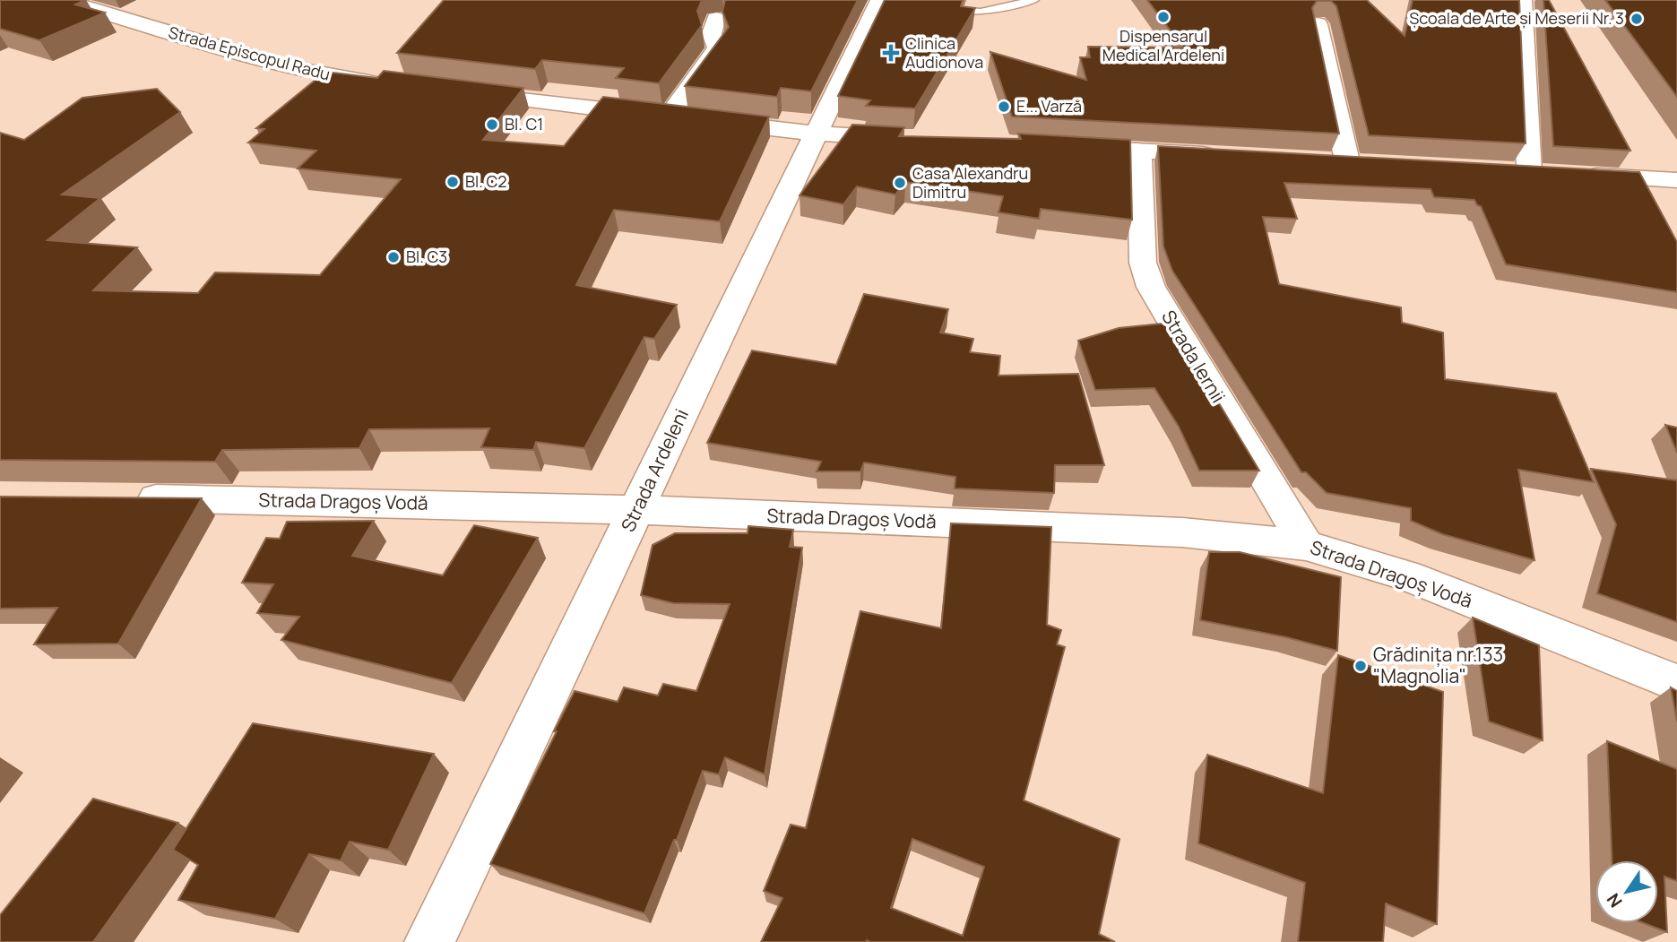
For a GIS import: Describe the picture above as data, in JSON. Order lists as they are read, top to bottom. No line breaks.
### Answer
{"streets":{"street":["Strada Episcopul Radu","Strada Iernii","Strada Ardeleni","Strada Dragoș Vodă"]},"crossings":[["Strada Iernii","Strada Dragoș Vodă"],["Strada Ardeleni","Strada Dragoș Vodă"]],"places":{"other":["Dispensarul Medical Ardeleni","Școala de Arte și Meserii Nr. 3","E... Varză","Bl. C1","Bl. C2","Casa Alexandru Dimitru","Bl. C3","Grădinița nr.133 \"Magnolia\""],"health":["Clinica Audionova"]},"north":"bottom left"}
